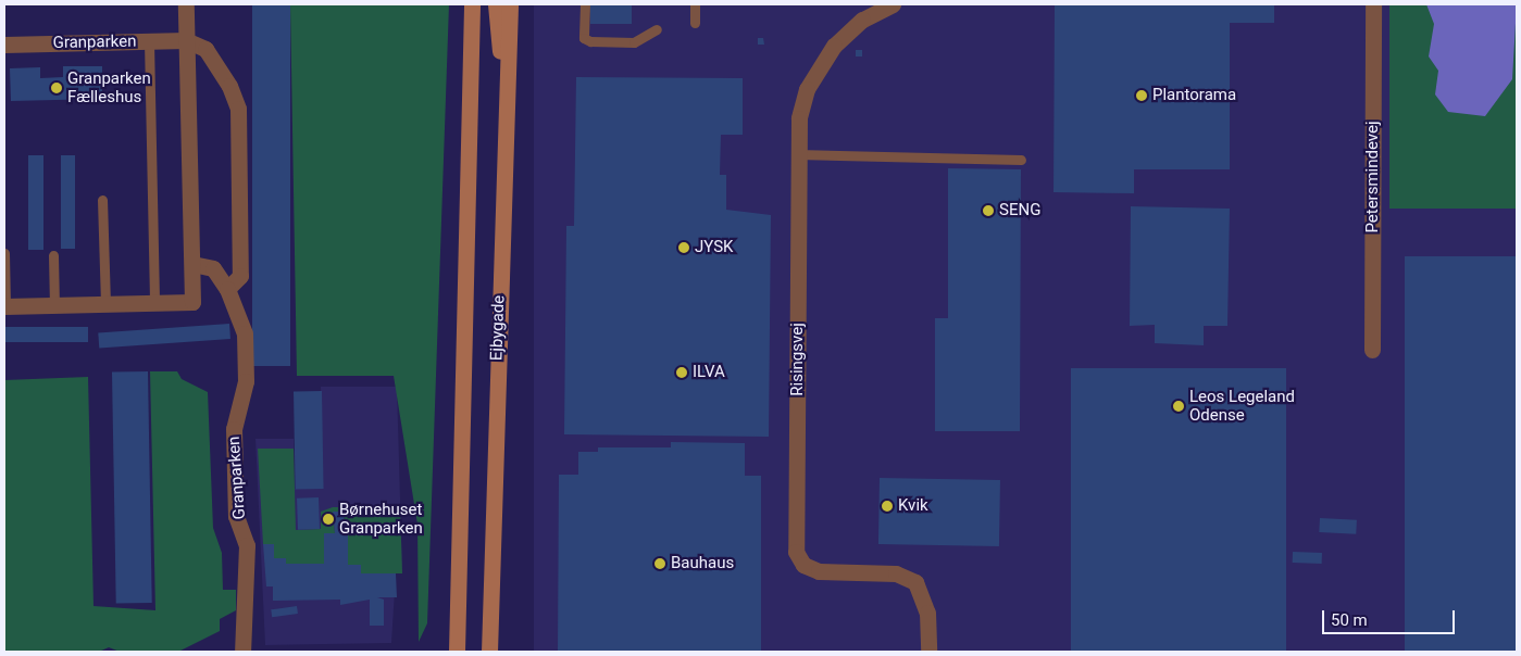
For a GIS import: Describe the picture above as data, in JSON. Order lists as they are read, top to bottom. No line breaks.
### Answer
{"streets":{"main road":["Ejbygade"],"street":["Granparken","Petersmindevej","Risingsvej"]},"places":["Granparken Fælleshus","Plantorama","SENG","JYSK","ILVA","Leos Legeland Odense","Kvik","Børnehuset Granparken","Bauhaus"],"scale_bar":"50 m"}
